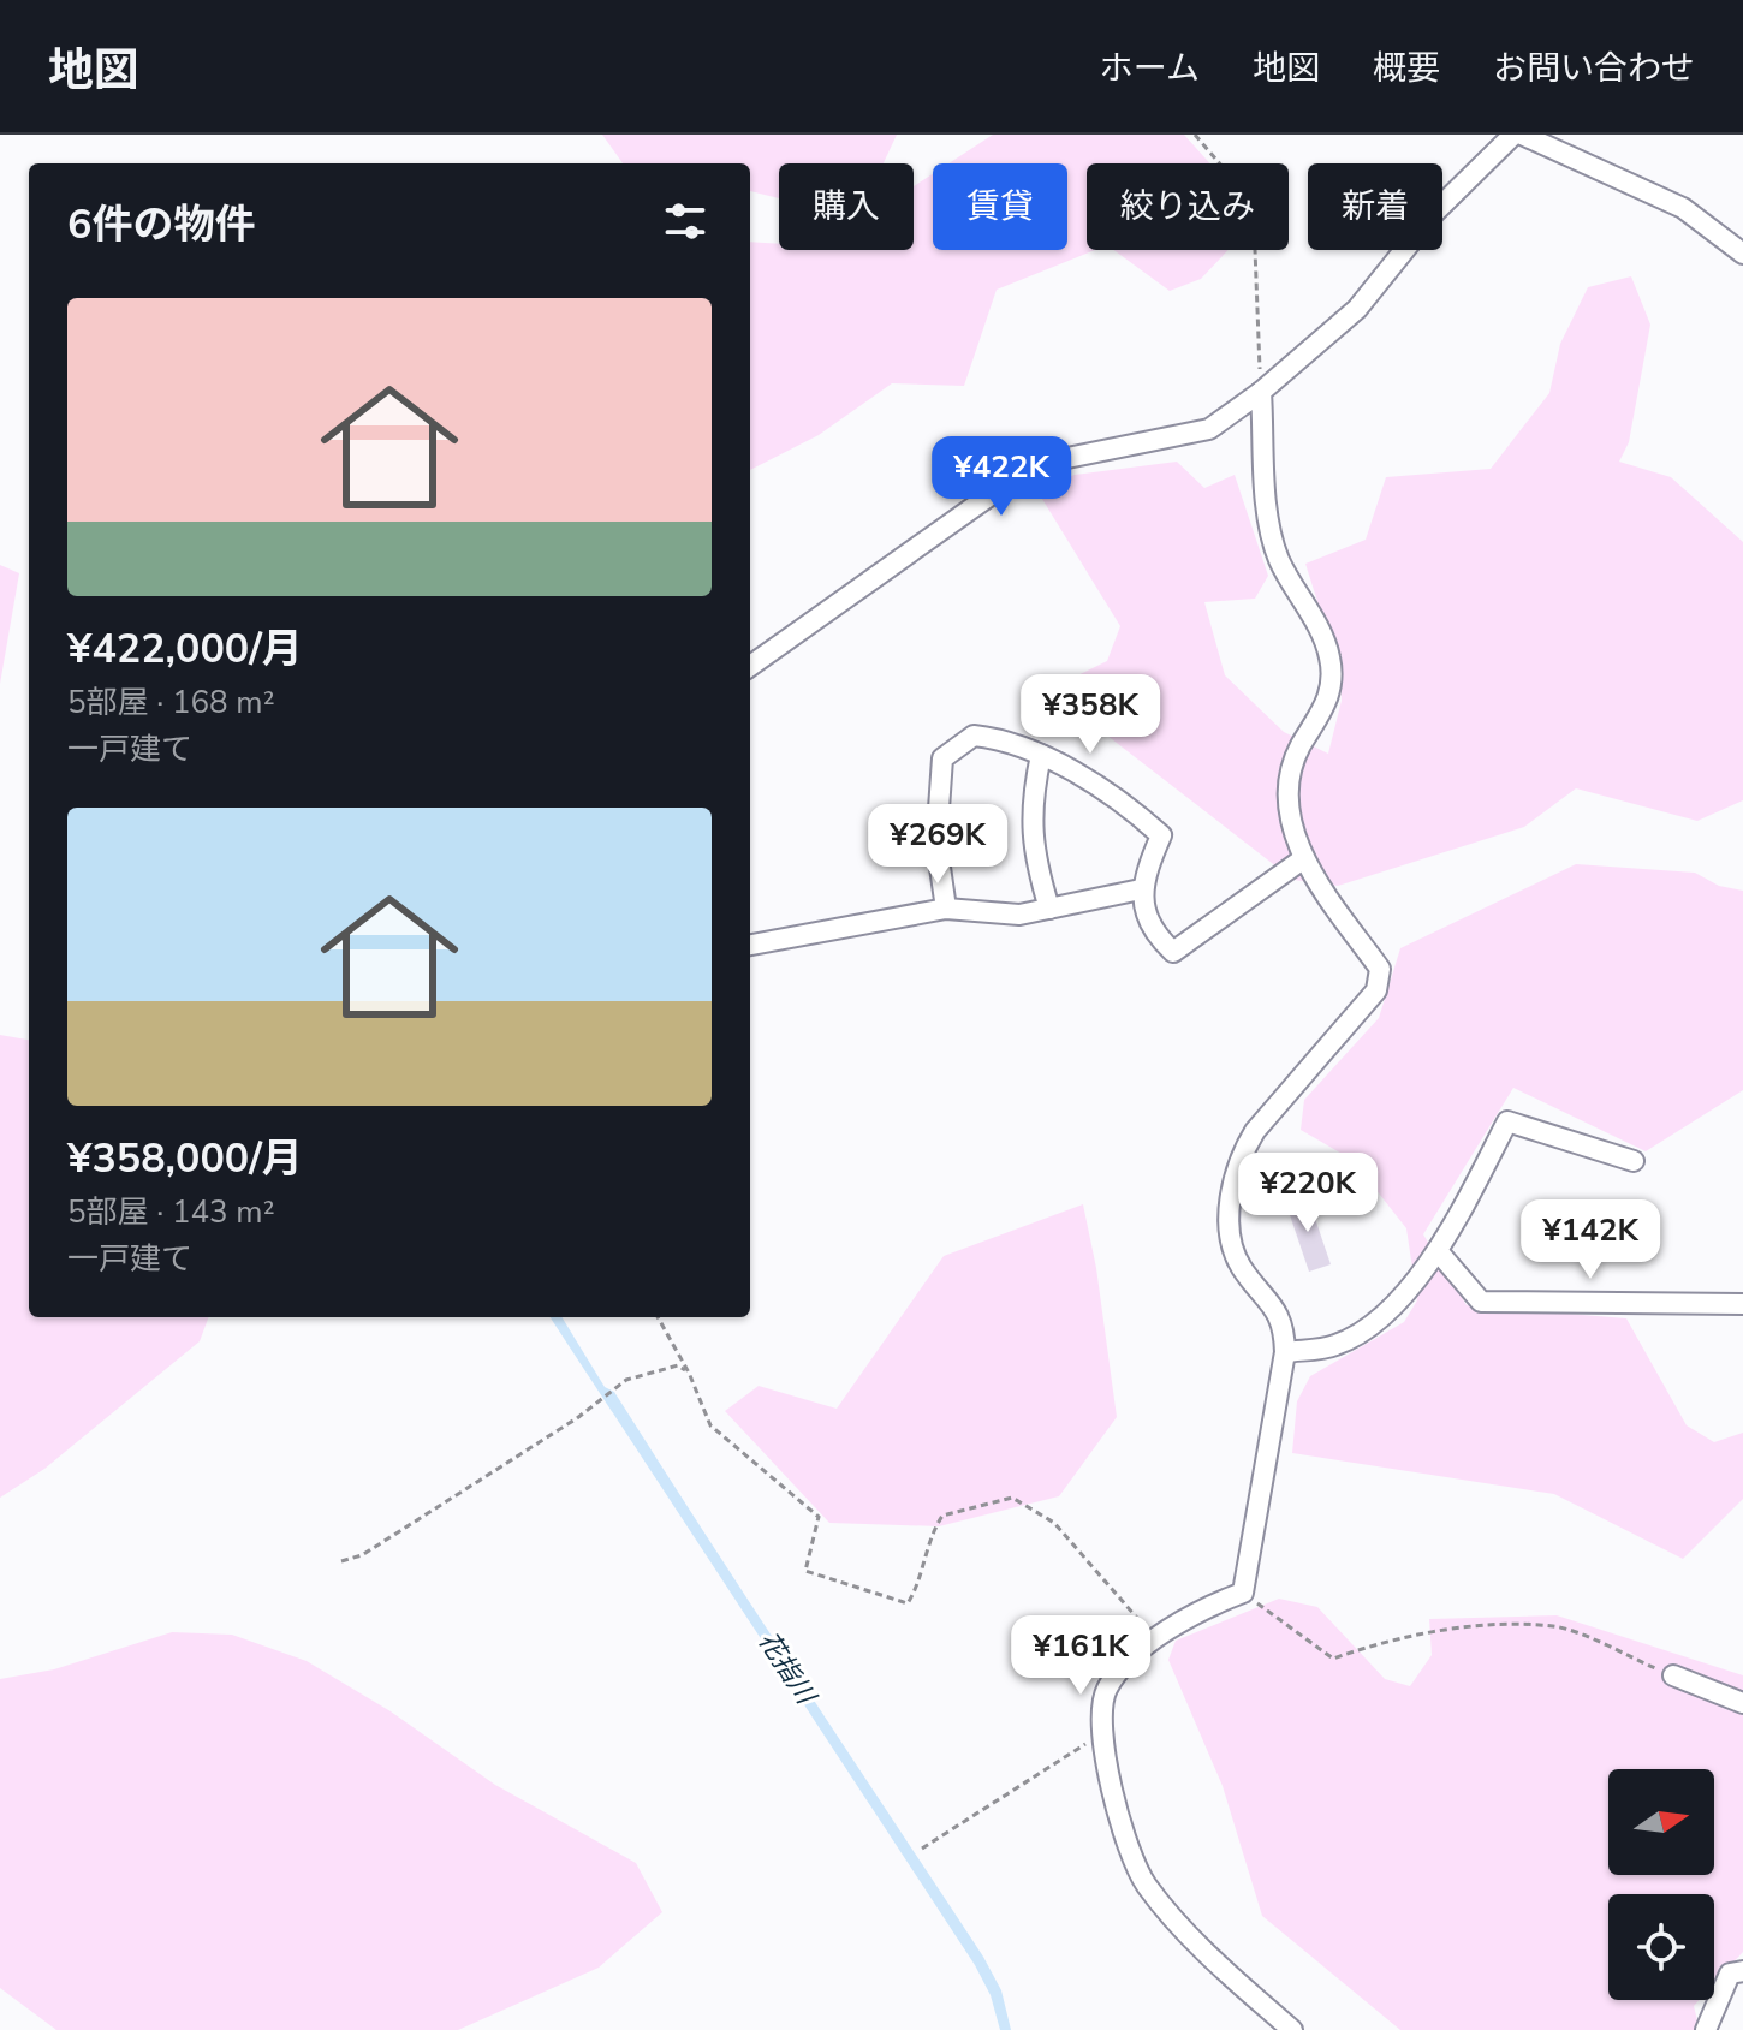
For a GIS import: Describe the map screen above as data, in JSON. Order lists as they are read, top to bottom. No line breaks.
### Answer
{"water":["花指川"],"north":"right","page":{"header":"地図","nav":["ホーム","地図","概要","お問い合わせ"],"chip":["購入","賃貸","絞り込み","新着"],"heading":"6件の物件","list":[{"name":"¥422,000/月","note":"5部屋 · 168 m² · 一戸建て"},{"name":"¥358,000/月","note":"5部屋 · 143 m² · 一戸建て"}],"price":["¥422K","¥358K","¥269K","¥220K","¥142K","¥161K"]}}
